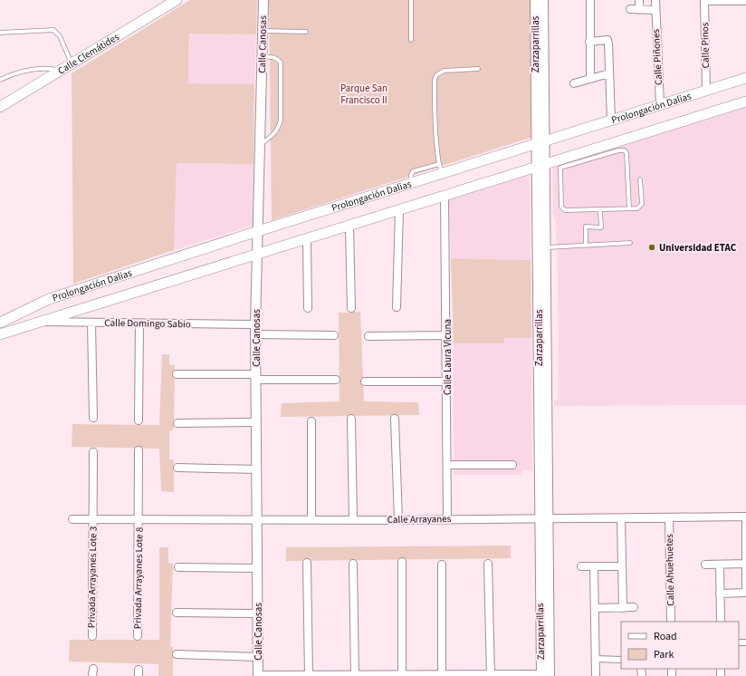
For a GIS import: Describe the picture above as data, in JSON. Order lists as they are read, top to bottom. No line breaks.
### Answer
{"streets":{"main road":["Calle Clemátides","Prolongación Dalias"],"street":["Calle Canosas","Zarzaparrillas","Calle Pinos","Calle Piñones","Calle Domingo Sabio","Calle Laura Vicuna","Calle Arrayanes","Calle Ahuehuetes","Privada Arrayanes Lote 3","Privada Arrayanes Lote 8"]},"crossings":[["Calle Canosas","Prolongación Dalias"],["Calle Canosas","Calle Domingo Sabio"],["Calle Canosas","Calle Arrayanes"],["Zarzaparrillas","Prolongación Dalias"],["Zarzaparrillas","Calle Arrayanes"],["Calle Pinos","Prolongación Dalias"],["Calle Piñones","Prolongación Dalias"],["Prolongación Dalias","Calle Domingo Sabio"],["Prolongación Dalias","Calle Laura Vicuna"],["Calle Laura Vicuna","Calle Arrayanes"],["Calle Arrayanes","Calle Ahuehuetes"],["Calle Arrayanes","Privada Arrayanes Lote 3"],["Calle Arrayanes","Privada Arrayanes Lote 8"]],"parks":["Parque San Francisco II"],"places":["Universidad ETAC"],"legend":["Road","Park"]}
